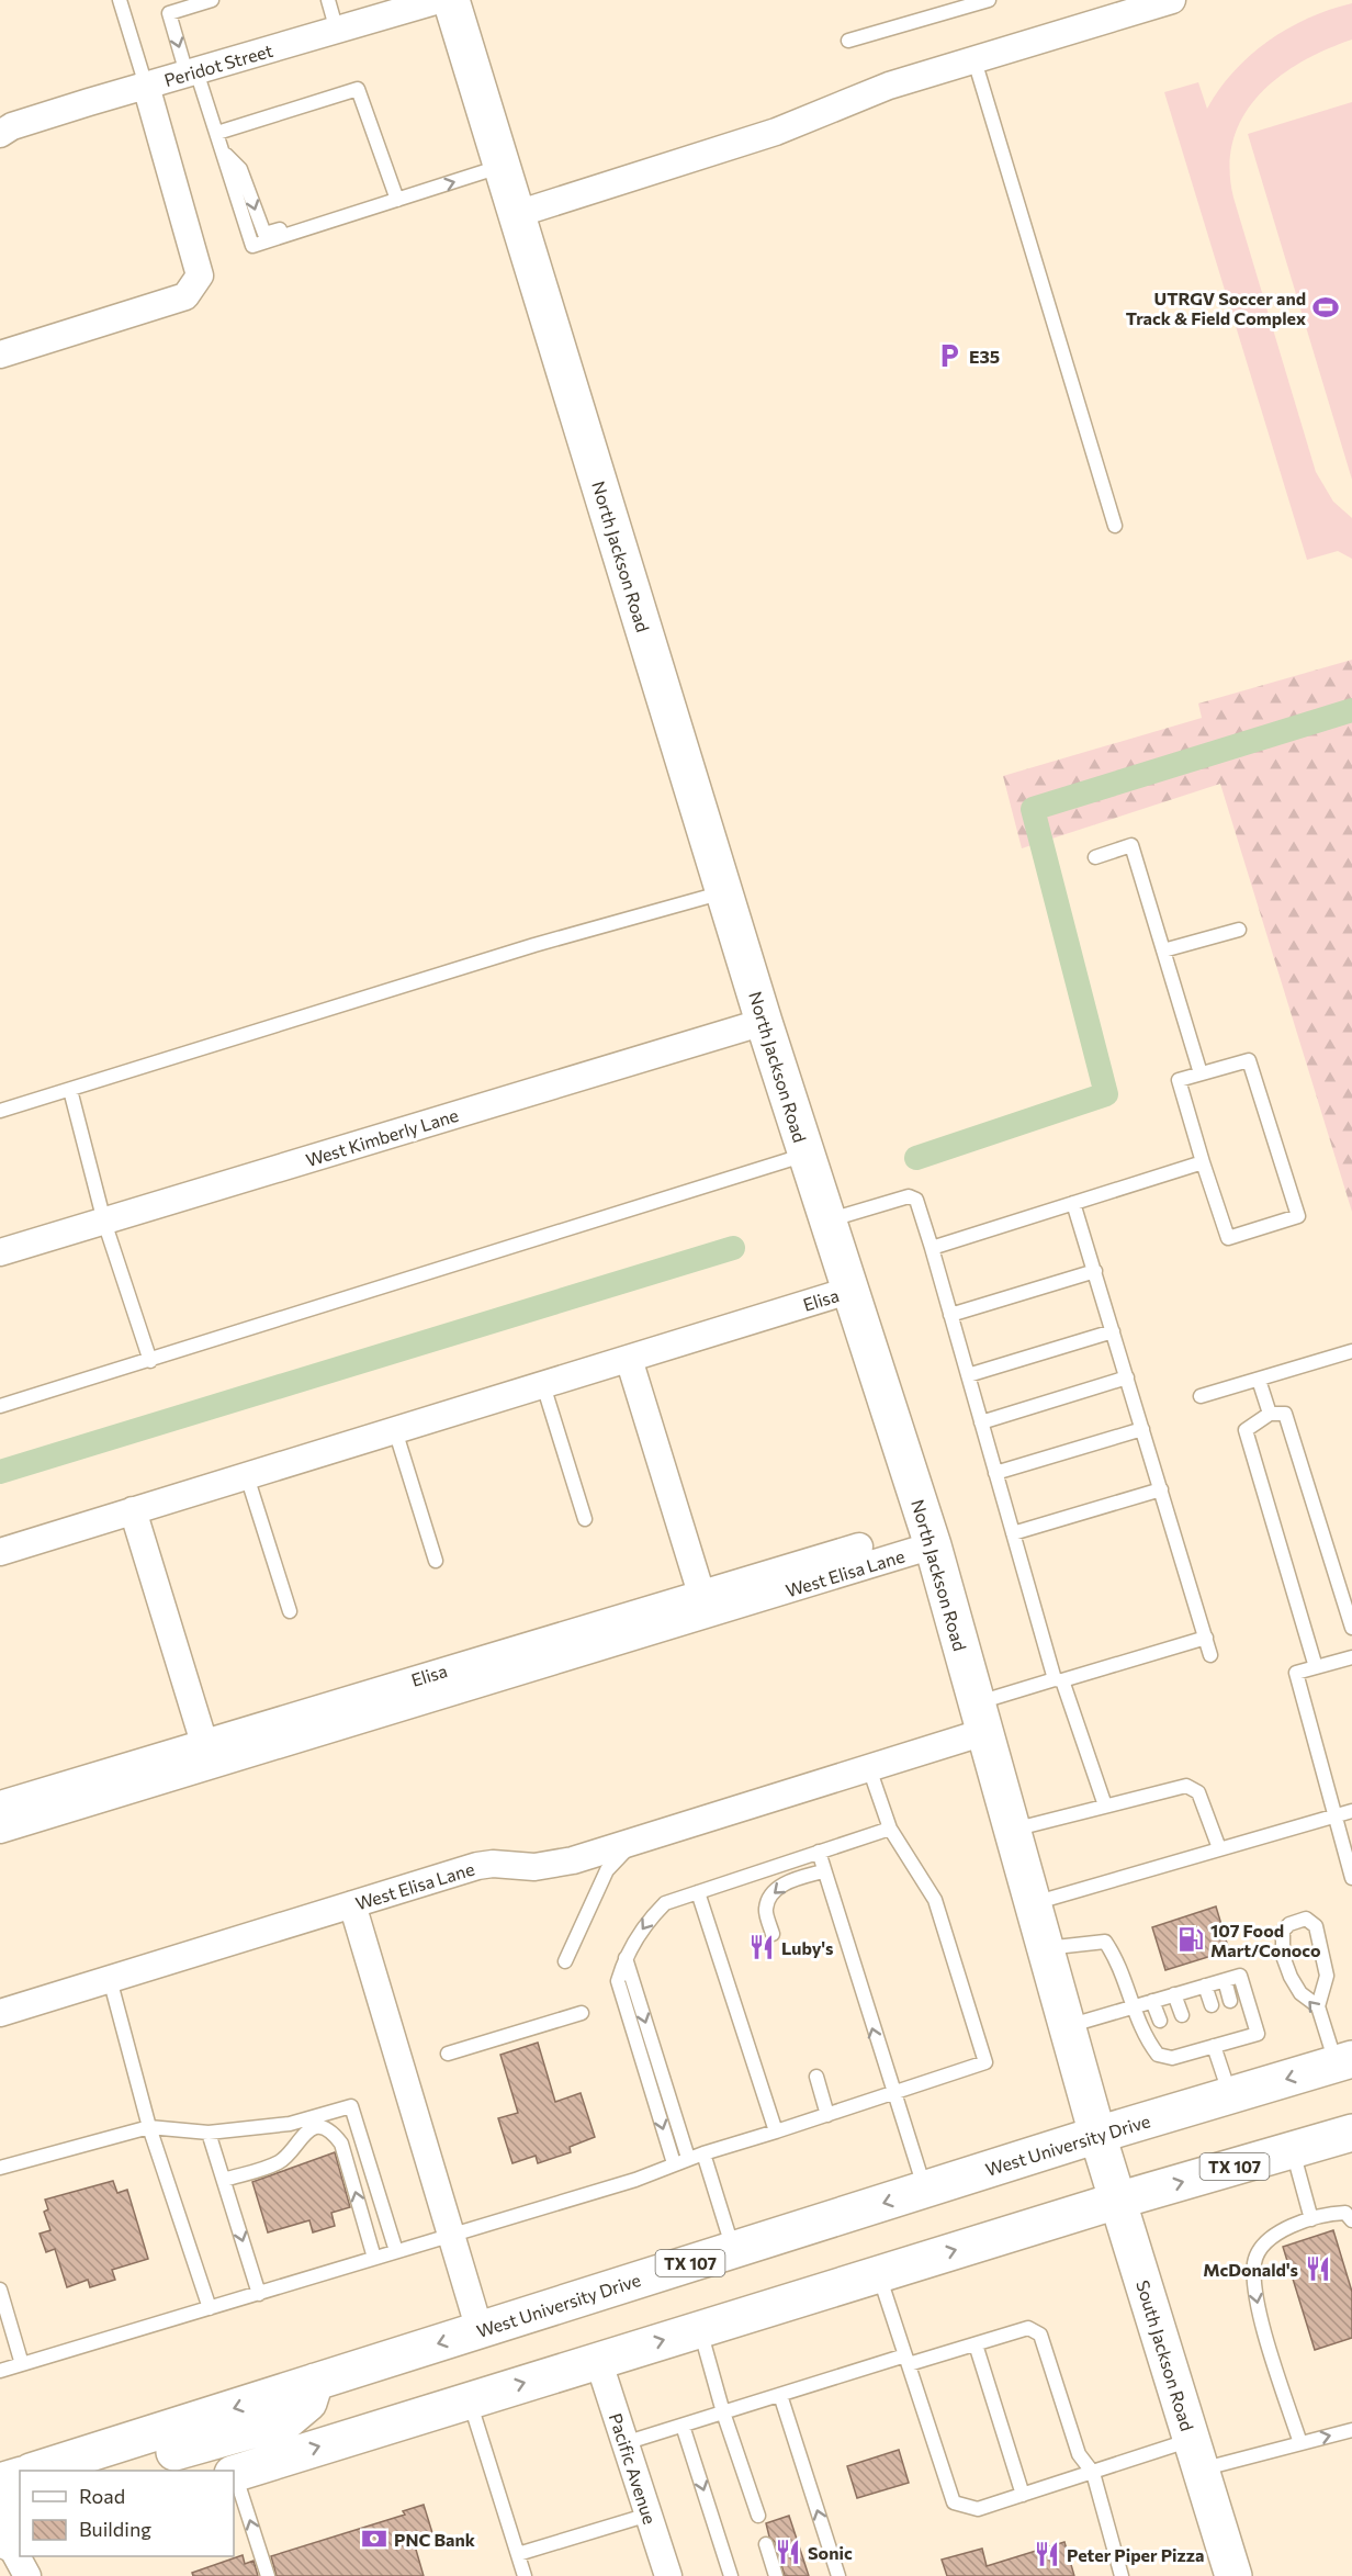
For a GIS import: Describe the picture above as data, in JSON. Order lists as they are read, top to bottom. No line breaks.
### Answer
{"streets":{"main road":["North Jackson Road","West University Drive","TX 107","South Jackson Road"],"street":["Peridot Street","West Kimberly Lane","Elisa","West Elisa Lane","Pacific Avenue"]},"crossings":[["North Jackson Road","West Kimberly Lane"],["North Jackson Road","Elisa"],["North Jackson Road","West Elisa Lane"],["North Jackson Road","West University Drive"],["North Jackson Road","South Jackson Road"],["West University Drive","South Jackson Road"],["TX 107","South Jackson Road"],["TX 107","Pacific Avenue"]],"places":{"sports":["UTRGV Soccer and Track & Field Complex"],"parking":["E35"],"fuel station":["107 Food Mart/Conoco"],"restaurant":["Luby's","McDonald's","Sonic","Peter Piper Pizza"],"bank":["PNC Bank"]},"legend":["Road","Building"]}
